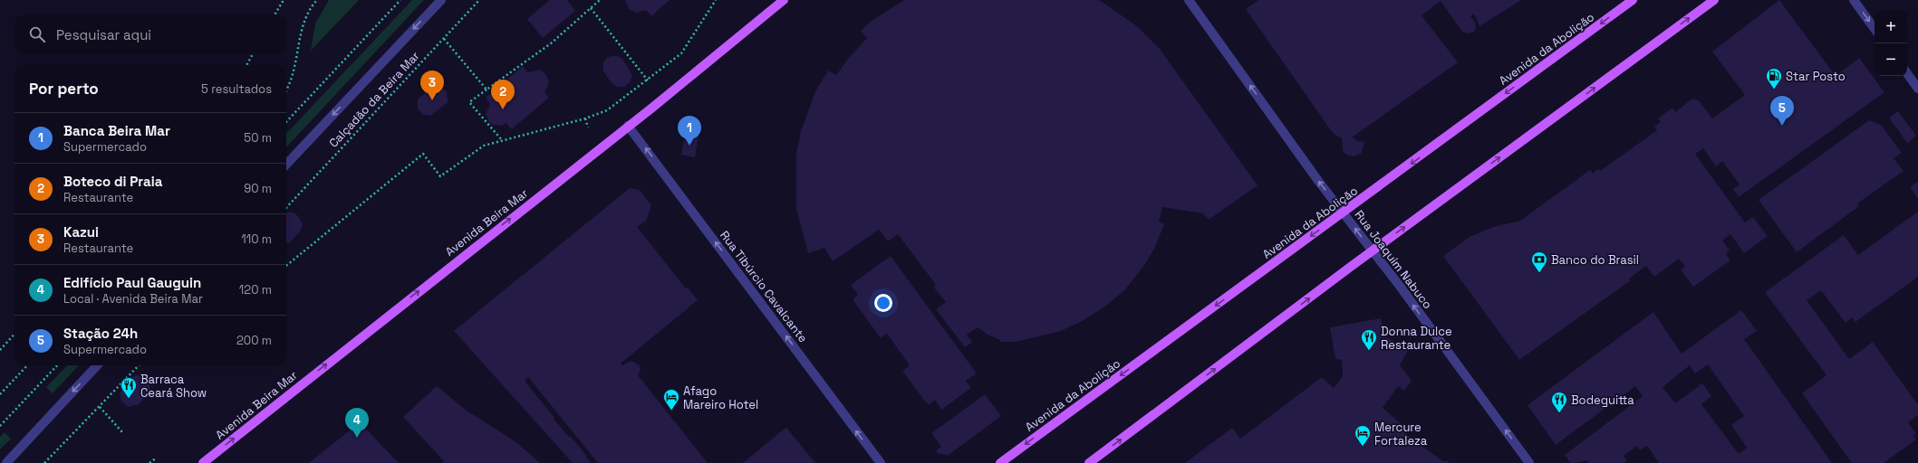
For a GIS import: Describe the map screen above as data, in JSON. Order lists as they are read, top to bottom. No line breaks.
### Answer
{"streets":{"main road":["Avenida da Abolição","Avenida Beira Mar"],"street":["Rua Joaquim Nabuco","Rua Tibúrcio Cavalcante"],"path":["Calçadão da Beira Mar"]},"crossings":[["Avenida da Abolição","Rua Joaquim Nabuco"],["Avenida Beira Mar","Rua Tibúrcio Cavalcante"]],"one_way":["Avenida Beira Mar","Rua Joaquim Nabuco","Rua Tibúrcio Cavalcante"],"places":{"fuel station":["Star Posto"],"bank":["Banco do Brasil"],"restaurant":["Donna Dulce Restaurante","Barraca Ceará Show","Bodeguitta"],"hotel":["Afago Mareiro Hotel","Mercure Fortaleza"]},"page":{"map_buttons":["+","−"],"search":"Pesquisar aqui","heading":["Por perto","5 resultados"],"pins":["3","2","5","1","4"],"list":[{"mark":"1","name":"Banca Beira Mar","note":"Supermercado","value":"50 m"},{"mark":"2","name":"Boteco di Praia","note":"Restaurante","value":"90 m"},{"mark":"3","name":"Kazui","note":"Restaurante","value":"110 m"},{"mark":"4","name":"Edifício Paul Gauguin","note":"Local · Avenida Beira Mar","value":"120 m"},{"mark":"5","name":"Stação 24h","note":"Supermercado","value":"200 m"}]}}
